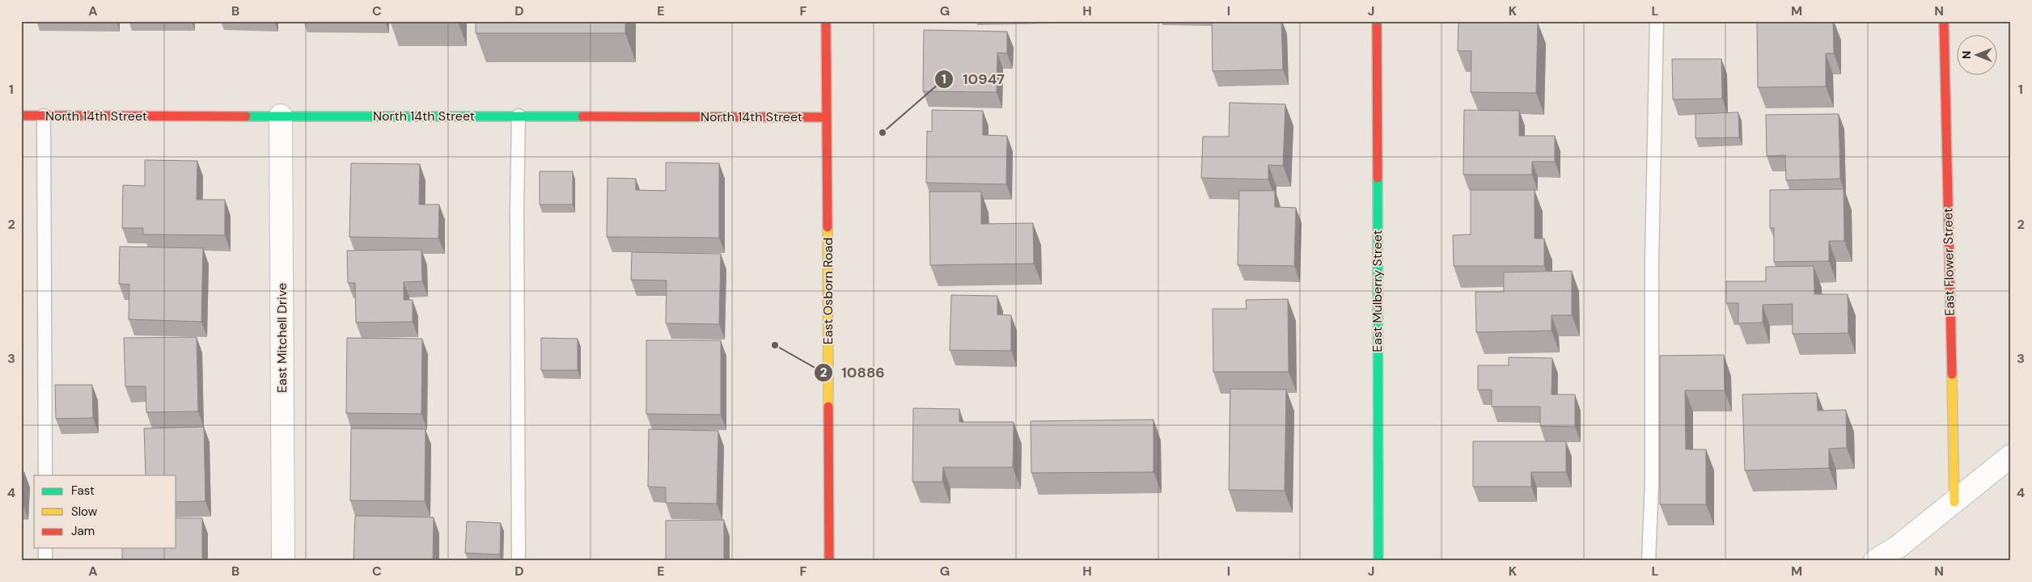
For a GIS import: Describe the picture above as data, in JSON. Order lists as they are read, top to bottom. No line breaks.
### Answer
{"streets":{"street":["North 14th Street","East Flower Street","East Osborn Road","East Mulberry Street","East Mitchell Drive"]},"crossings":[["North 14th Street","East Osborn Road"],["North 14th Street","East Mitchell Drive"]],"places":["10947","10886"],"legend":["Fast","Slow","Jam"],"north":"left","grid":{"columns":["A","B","C","D","E","F","G","H","I","J","K","L","M","N"],"rows":["1","2","3","4"]}}
